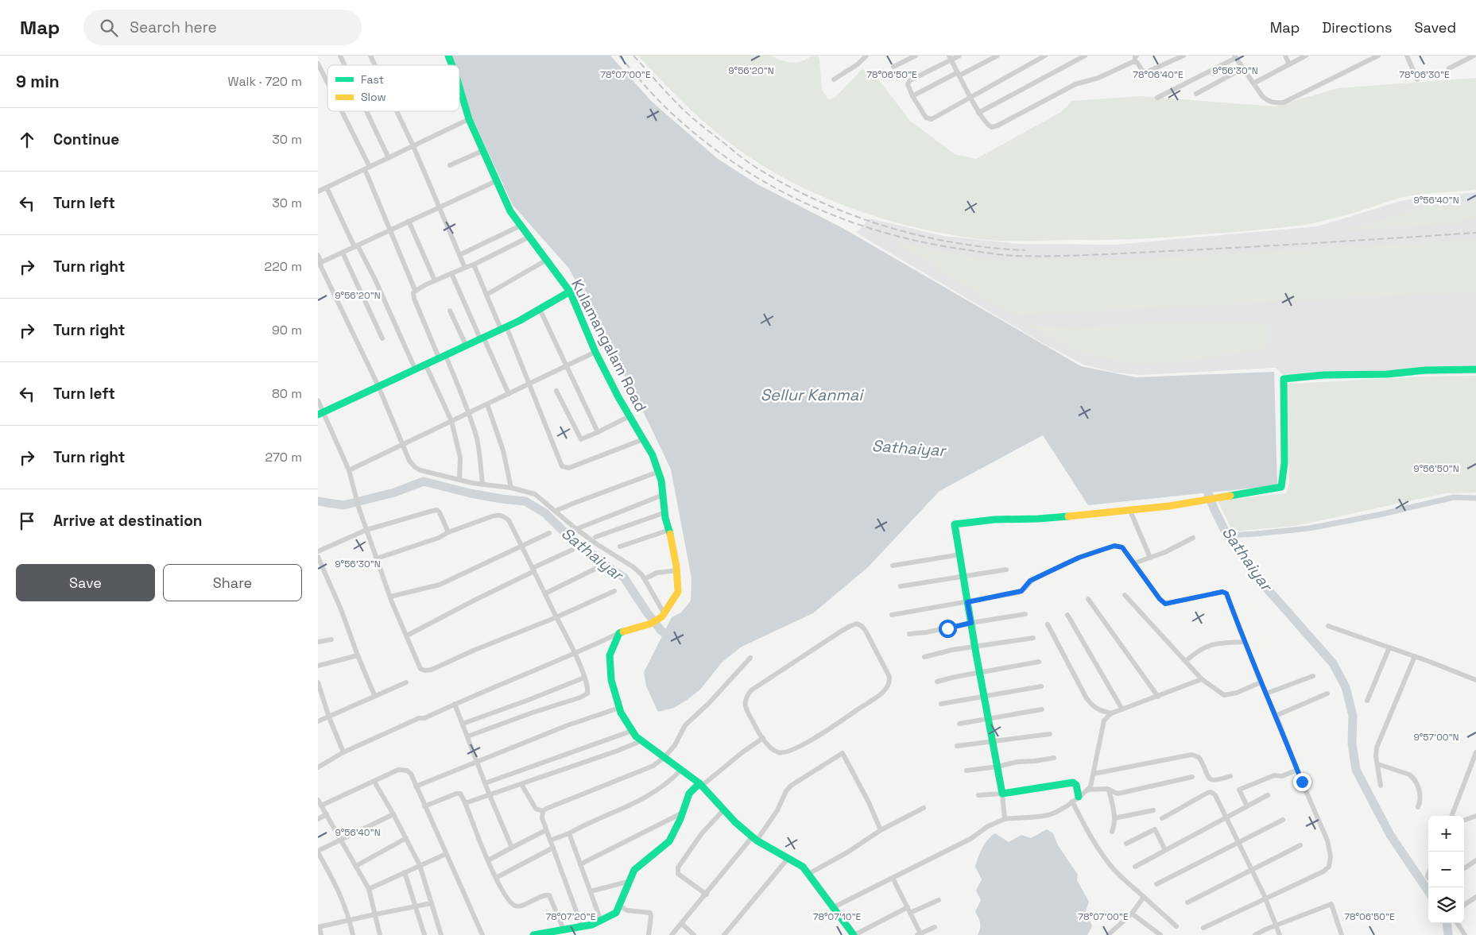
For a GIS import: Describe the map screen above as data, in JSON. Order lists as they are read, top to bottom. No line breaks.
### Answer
{"streets":{"street":["Kulamangalam Road"]},"water":["Sellur Kanmai","Sathaiyar"],"legend":["Fast","Slow"],"page":{"header":"Map","search":"Search here","nav":["Map","Directions","Saved"],"heading":["9 min","Walk · 720 m"],"list":[["Continue","30 m"],["Turn left","30 m"],["Turn right","220 m"],["Turn right","90 m"],["Turn left","80 m"],["Turn right","270 m"],"Arrive at destination"],"buttons":["Save","Share"],"map_buttons":["+","−"]},"coordinates":["9°56'20\"N","9°56'30\"N","78°07'00\"E","78°06'50\"E","78°06'40\"E","78°06'30\"E","9°56'40\"N","9°56'50\"N","9°57'00\"N","78°07'20\"E","78°07'10\"E"]}
